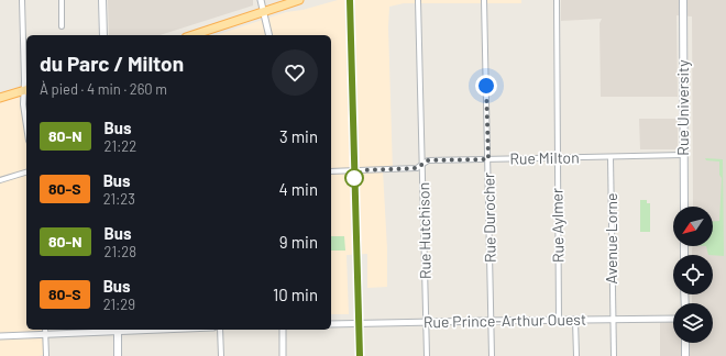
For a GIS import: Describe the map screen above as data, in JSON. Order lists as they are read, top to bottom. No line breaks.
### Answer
{"streets":{"main road":["Rue University"],"street":["Rue Milton","Rue Durocher","Rue Aylmer","Rue Hutchison","Avenue Lorne","Rue Prince-Arthur Ouest"]},"crossings":[["Rue University","Rue Milton"],["Rue Milton","Rue Durocher"],["Rue Milton","Rue Aylmer"],["Rue Milton","Rue Hutchison"],["Rue Milton","Avenue Lorne"],["Rue Durocher","Rue Prince-Arthur Ouest"],["Rue Aylmer","Rue Prince-Arthur Ouest"],["Rue Hutchison","Rue Prince-Arthur Ouest"],["Avenue Lorne","Rue Prince-Arthur Ouest"]],"lines":["bus line 80-N"],"north":"bottom left","page":{"heading":["du Parc / Milton","À pied · 4 min · 260 m"],"list":[{"mark":"80-N","name":"Bus","note":"21:22","value":"3 min"},{"mark":"80-S","name":"Bus","note":"21:23","value":"4 min"},{"mark":"80-N","name":"Bus","note":"21:28","value":"9 min"},{"mark":"80-S","name":"Bus","note":"21:29","value":"10 min"}]}}
